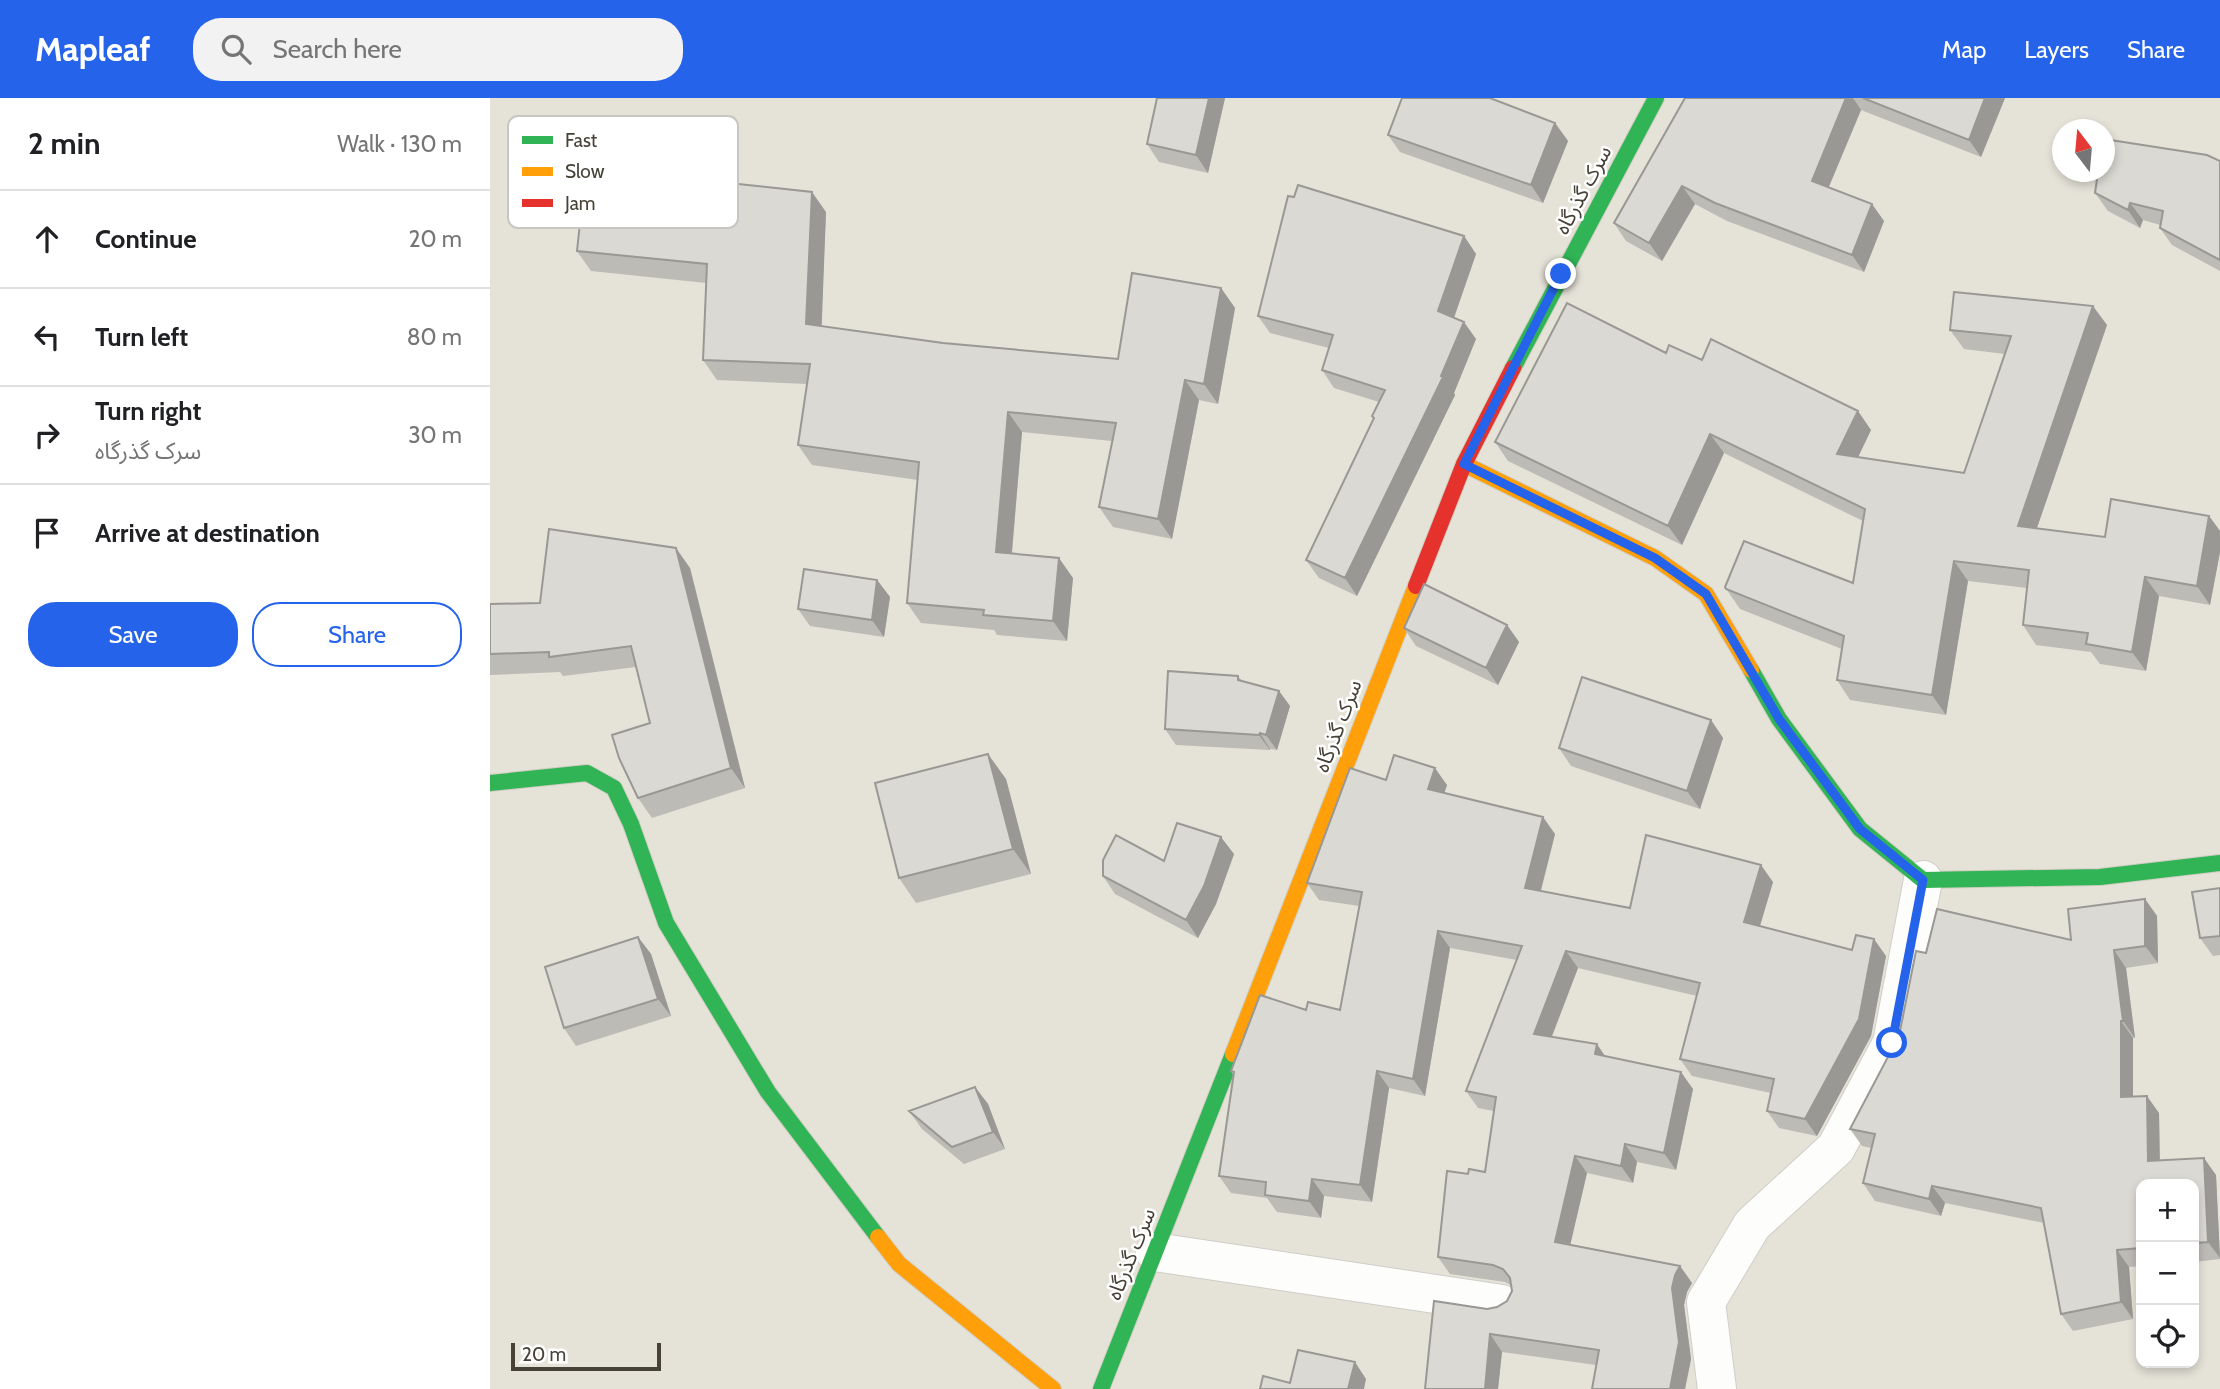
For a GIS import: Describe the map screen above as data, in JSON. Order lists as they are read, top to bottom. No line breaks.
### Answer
{"streets":{"street":["سرک گذرگاه"]},"legend":["Fast","Slow","Jam"],"scale_bar":"20 m","north":"top","page":{"header":"Mapleaf","search":"Search here","nav":["Map","Layers","Share"],"heading":["2 min","Walk · 130 m"],"list":[["Continue","20 m"],["Turn left","80 m"],["Turn right","سرک گذرگاه","30 m"],"Arrive at destination"],"buttons":["Save","Share"],"map_buttons":["+","−"],"scale":"20 m"}}
